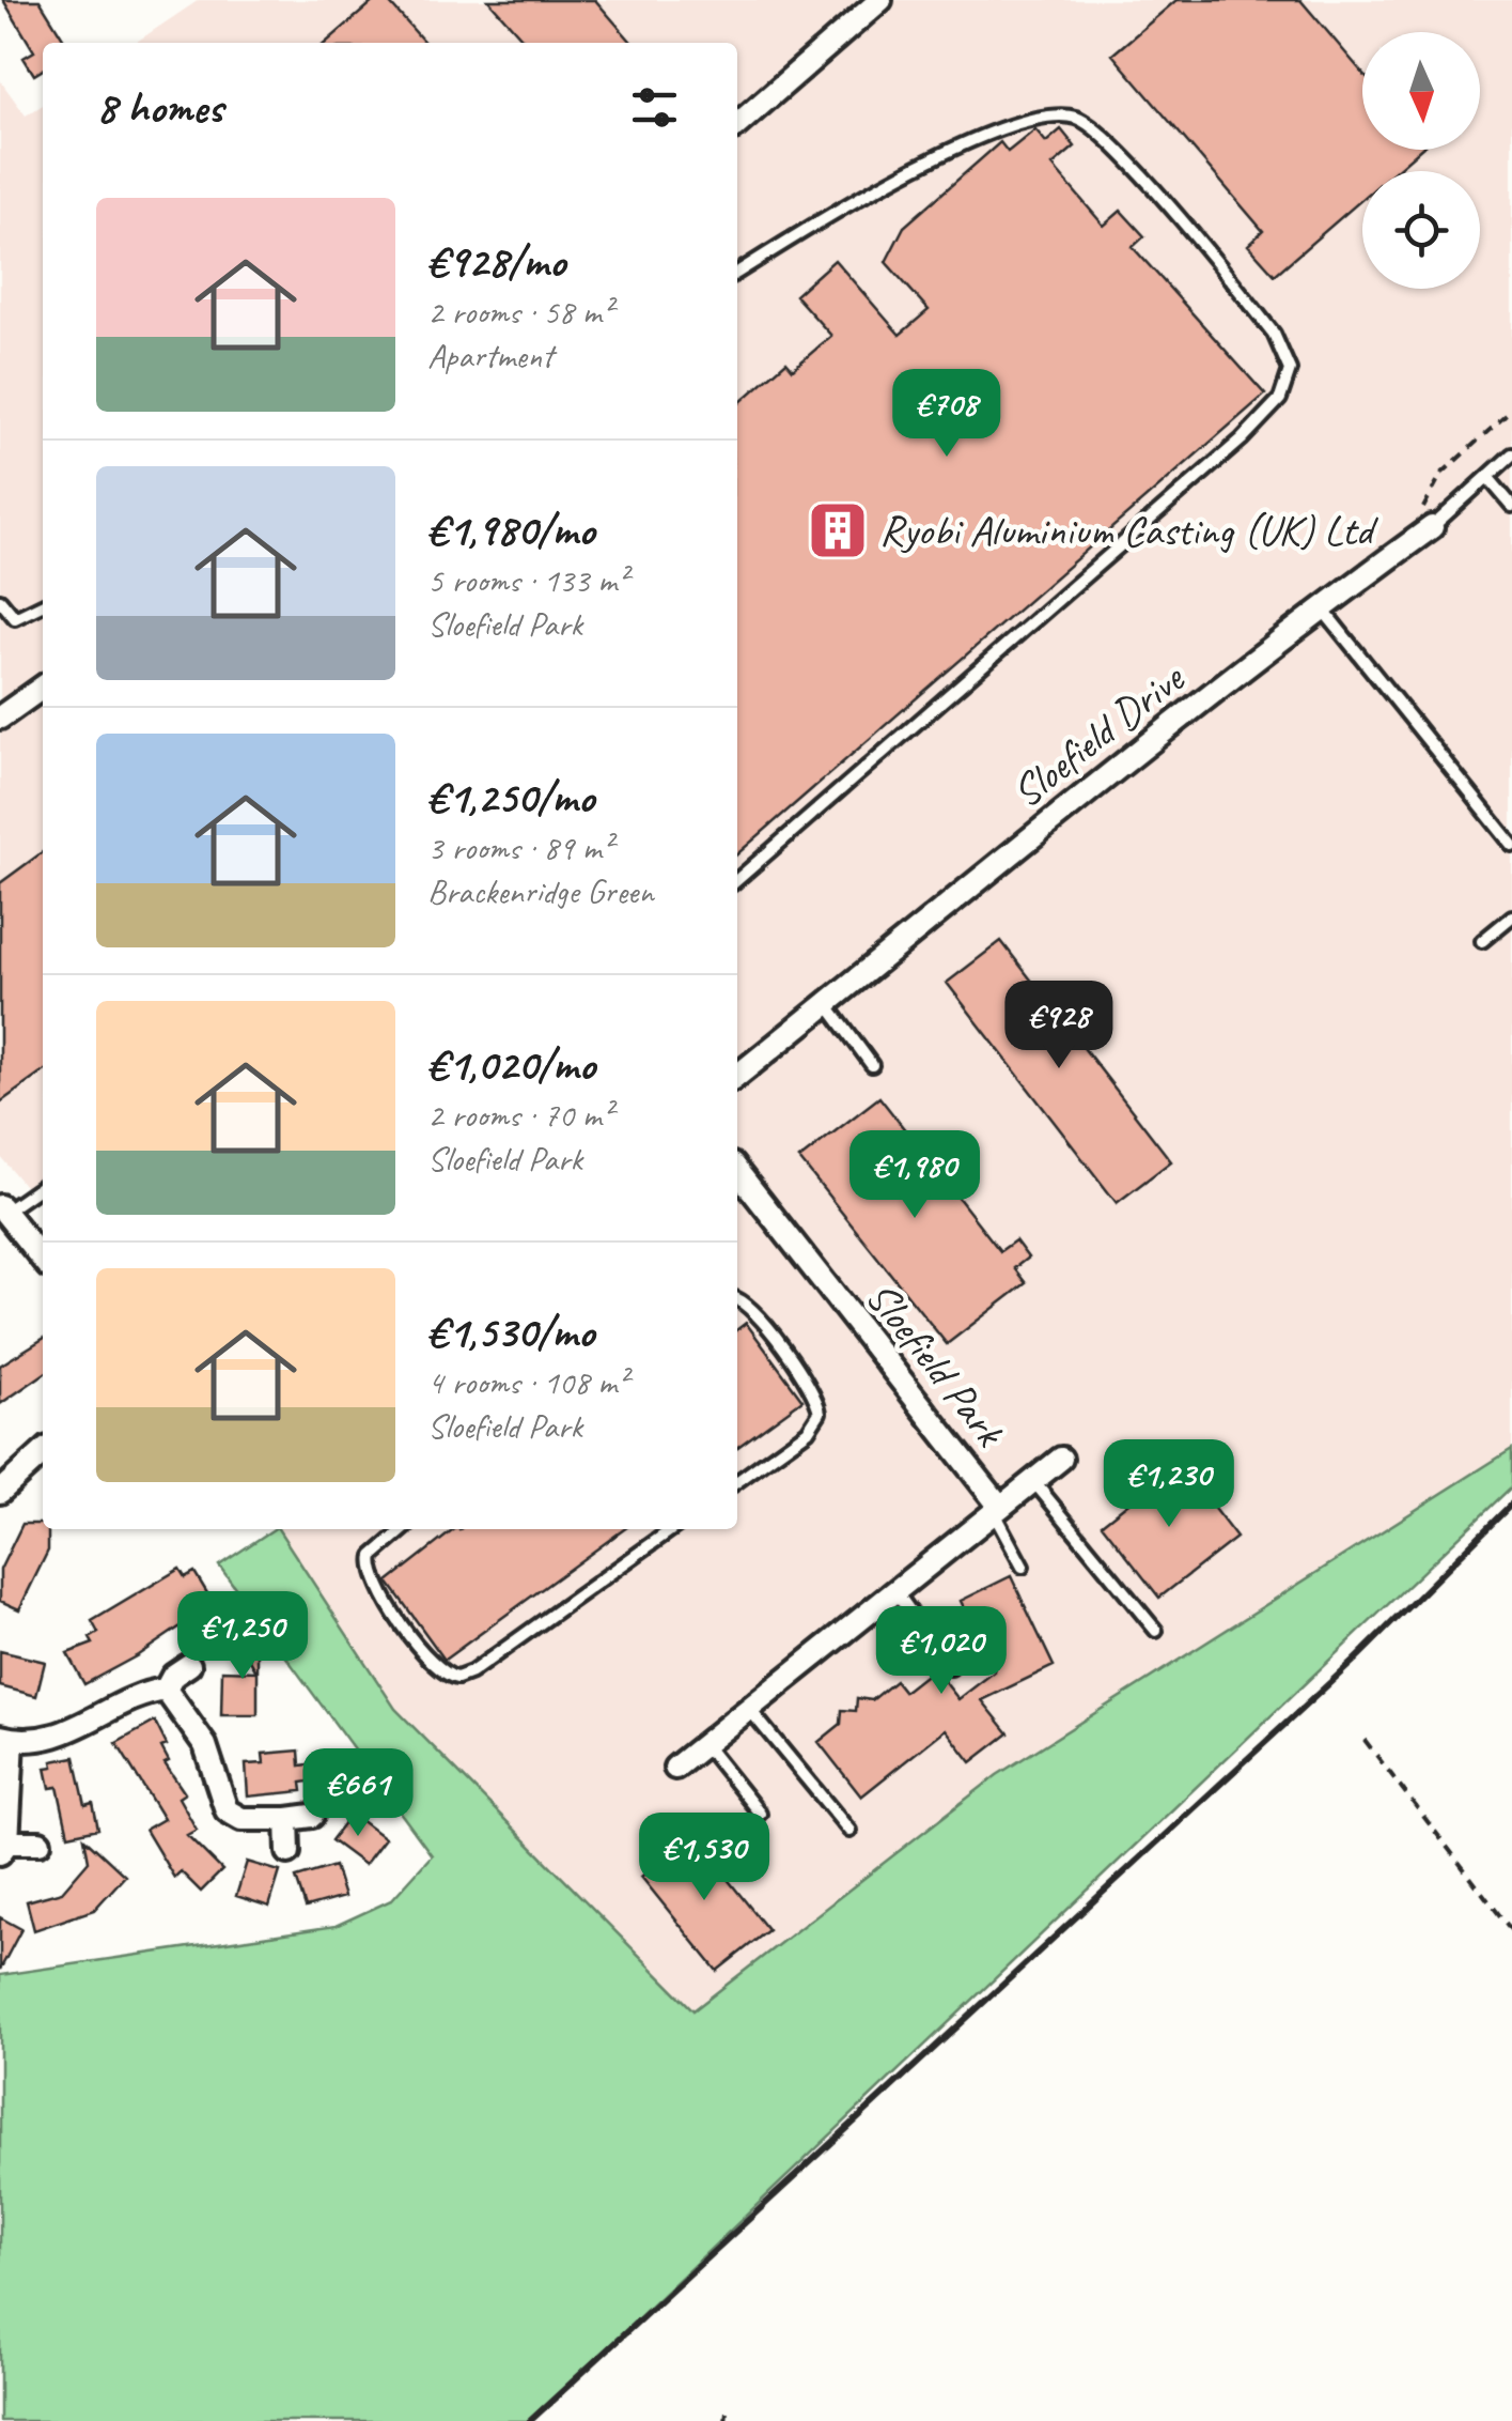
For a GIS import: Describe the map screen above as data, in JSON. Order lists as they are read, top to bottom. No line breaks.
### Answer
{"streets":{"street":["Sloefield Drive","Sloefield Park"]},"places":{"building":["Ryobi Aluminium Casting (UK) Ltd"]},"north":"bottom","page":{"heading":"8 homes","list":[{"name":"€928/mo","note":"2 rooms · 58 m² · Apartment"},{"name":"€1,980/mo","note":"5 rooms · 133 m² · Sloefield Park"},{"name":"€1,250/mo","note":"3 rooms · 89 m² · Brackenridge Green"},{"name":"€1,020/mo","note":"2 rooms · 70 m² · Sloefield Park"},{"name":"€1,530/mo","note":"4 rooms · 108 m² · Sloefield Park"}],"price":["€708","€928","€1,980","€1,230","€1,250","€1,020","€661","€1,530"]}}
